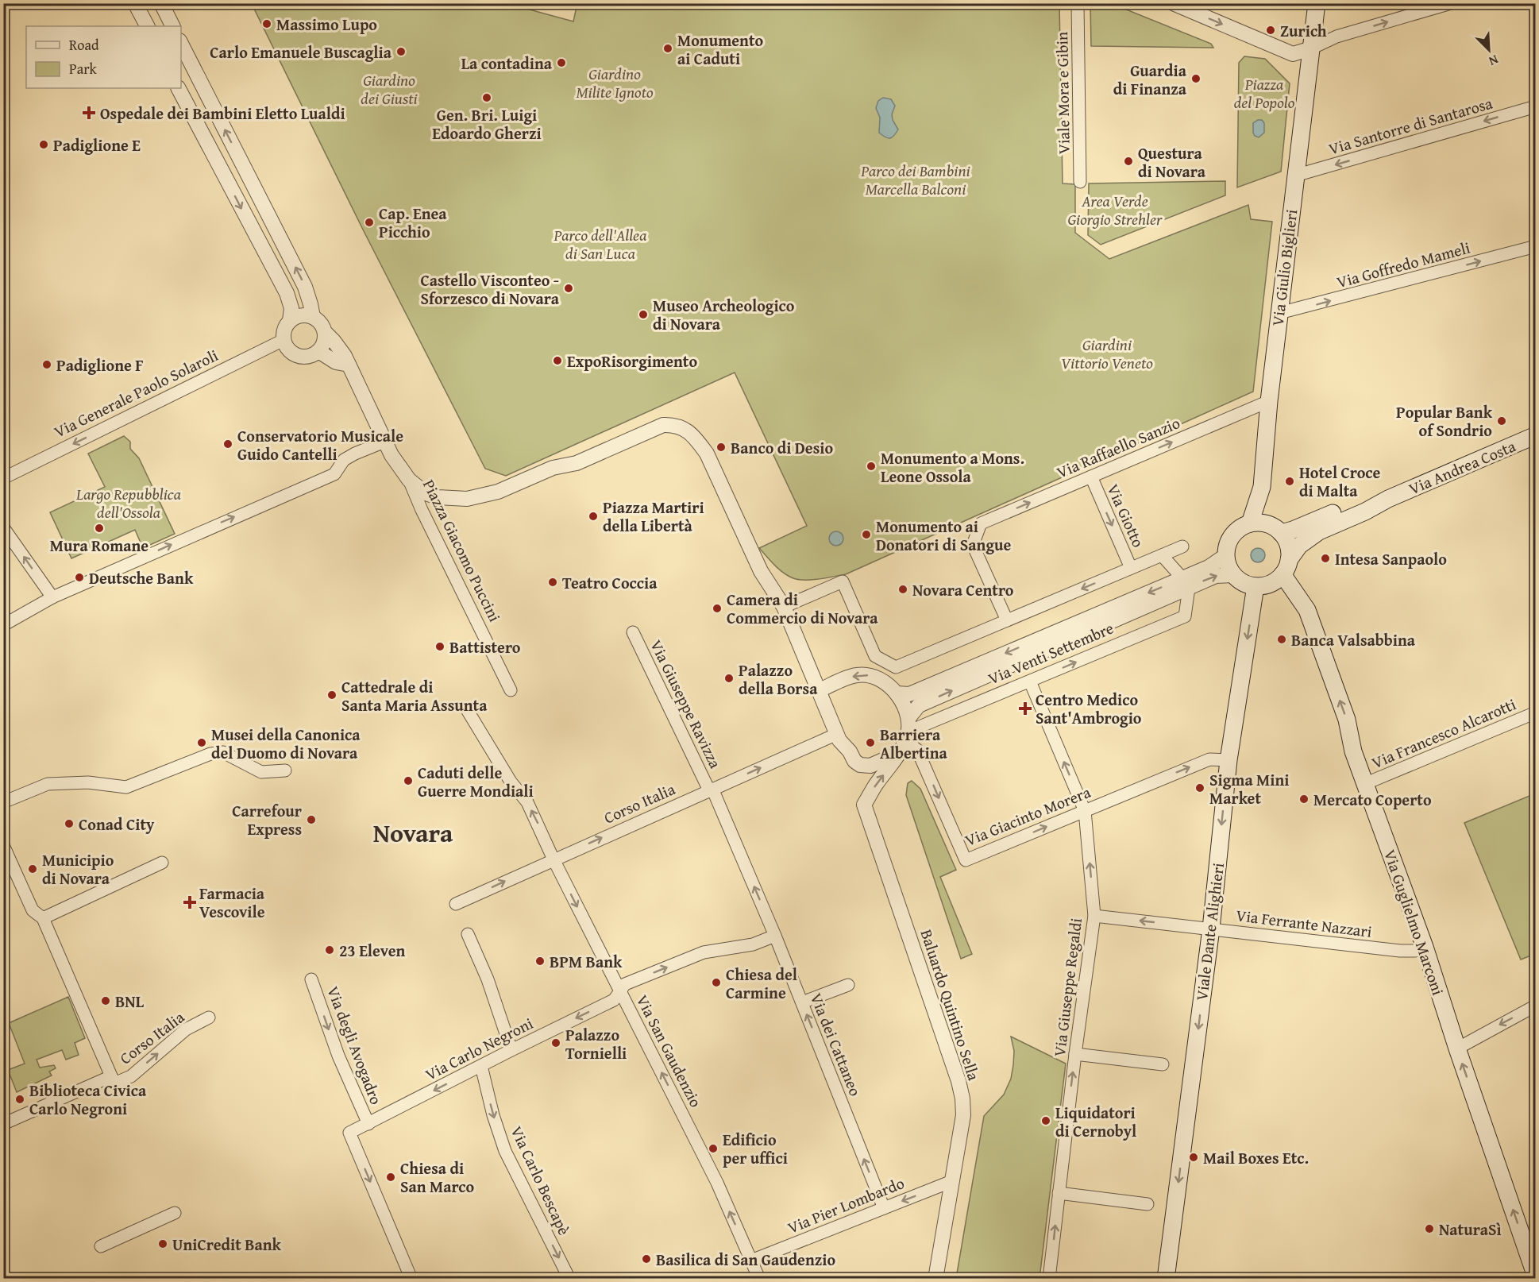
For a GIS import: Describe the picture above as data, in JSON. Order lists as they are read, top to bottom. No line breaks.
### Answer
{"streets":{"main road":["Via Giulio Biglieri","Via Andrea Costa","Via Guglielmo Marconi","Viale Dante Alighieri"],"street":["Viale Mora e Gibin","Via Santorre di Santarosa","Via Goffredo Mameli","Via Generale Paolo Solaroli","Via Raffaello Sanzio","Via Giotto","Piazza Giacomo Puccini","Via Venti Settembre","Via Giuseppe Ravizza","Via Francesco Alcarotti","Corso Italia","Via Giacinto Morera","Via Ferrante Nazzari","Via Giuseppe Regaldi","Baluardo Quintino Sella","Via dei Cattaneo","Via degli Avogadro","Via Carlo Negroni","Via San Gaudenzio","Via Carlo Bescapè","Via Pier Lombardo"]},"crossings":[["Via Santorre di Santarosa","Via Giulio Biglieri"],["Via Goffredo Mameli","Via Giulio Biglieri"],["Via Giulio Biglieri","Via Raffaello Sanzio"],["Via Giulio Biglieri","Via Andrea Costa"],["Via Giulio Biglieri","Via Venti Settembre"],["Via Giulio Biglieri","Via Guglielmo Marconi"],["Via Giulio Biglieri","Viale Dante Alighieri"],["Via Raffaello Sanzio","Via Giotto"],["Via Andrea Costa","Via Venti Settembre"],["Via Andrea Costa","Via Guglielmo Marconi"],["Via Andrea Costa","Viale Dante Alighieri"],["Via Venti Settembre","Corso Italia"],["Via Venti Settembre","Via Giacinto Morera"],["Via Venti Settembre","Via Guglielmo Marconi"],["Via Venti Settembre","Viale Dante Alighieri"],["Via Venti Settembre","Via Giuseppe Regaldi"],["Via Venti Settembre","Baluardo Quintino Sella"],["Via Giuseppe Ravizza","Corso Italia"],["Via Giuseppe Ravizza","Via dei Cattaneo"],["Via Francesco Alcarotti","Via Guglielmo Marconi"],["Corso Italia","Via Giacinto Morera"],["Corso Italia","Baluardo Quintino Sella"],["Corso Italia","Via dei Cattaneo"],["Corso Italia","Via San Gaudenzio"],["Via Giacinto Morera","Viale Dante Alighieri"],["Via Giacinto Morera","Via Giuseppe Regaldi"],["Via Giacinto Morera","Baluardo Quintino Sella"],["Via Guglielmo Marconi","Via Ferrante Nazzari"],["Via Guglielmo Marconi","Viale Dante Alighieri"],["Via Ferrante Nazzari","Viale Dante Alighieri"],["Via Ferrante Nazzari","Via Giuseppe Regaldi"],["Baluardo Quintino Sella","Via Pier Lombardo"],["Via dei Cattaneo","Via Carlo Negroni"],["Via dei Cattaneo","Via Pier Lombardo"],["Via degli Avogadro","Via Carlo Negroni"],["Via Carlo Negroni","Via San Gaudenzio"],["Via Carlo Negroni","Via Carlo Bescapè"],["Via San Gaudenzio","Via Pier Lombardo"]],"one_way":["Via Santorre di Santarosa","Via Goffredo Mameli","Via Generale Paolo Solaroli","Via Giotto","Corso Italia","Via Guglielmo Marconi","Via Ferrante Nazzari","Viale Dante Alighieri","Via Giuseppe Regaldi","Baluardo Quintino Sella","Via dei Cattaneo","Via degli Avogadro","Via Carlo Bescapè"],"districts":["Novara"],"parks":["Giardino Milite Ignoto","Giardino dei Giusti","Piazza del Popolo","Parco dei Bambini Marcella Balconi","Area Verde Giorgio Strehler","Parco dell'Allea di San Luca","Giardini Vittorio Veneto","Largo Repubblica dell'Ossola"],"places":{"other":["Massimo Lupo","Zurich","Monumento ai Caduti","Carlo Emanuele Buscaglia","La contadina","Guardia di Finanza","Gen. Bri. Luigi Edoardo Gherzi","Padiglione E","Questura di Novara","Cap. Enea Picchio","Castello Visconteo - Sforzesco di Novara","Museo Archeologico di Novara","ExpoRisorgimento","Padiglione F","Popular Bank of Sondrio","Conservatorio Musicale Guido Cantelli","Banco di Desio","Monumento a Mons. Leone Ossola","Hotel Croce di Malta","Piazza Martiri della Libertà","Mura Romane","Monumento ai Donatori di Sangue","Intesa Sanpaolo","Deutsche Bank","Teatro Coccia","Novara Centro","Camera di Commercio di Novara","Banca Valsabbina","Battistero","Palazzo della Borsa","Cattedrale di Santa Maria Assunta","Musei della Canonica del Duomo di Novara","Barriera Albertina","Caduti delle Guerre Mondiali","Sigma Mini Market","Mercato Coperto","Carrefour Express","Conad City","Municipio di Novara","23 Eleven","BPM Bank","Chiesa del Carmine","BNL","Palazzo Tornielli","Biblioteca Civica Carlo Negroni","Liquidatori di Cernobyl","Edificio per uffici","Mail Boxes Etc.","Chiesa di San Marco","NaturaSì","UniCredit Bank","Basilica di San Gaudenzio"],"health":["Ospedale dei Bambini Eletto Lualdi","Centro Medico Sant'Ambrogio","Farmacia Vescovile"]},"legend":["Road","Park"],"north":"bottom right"}
